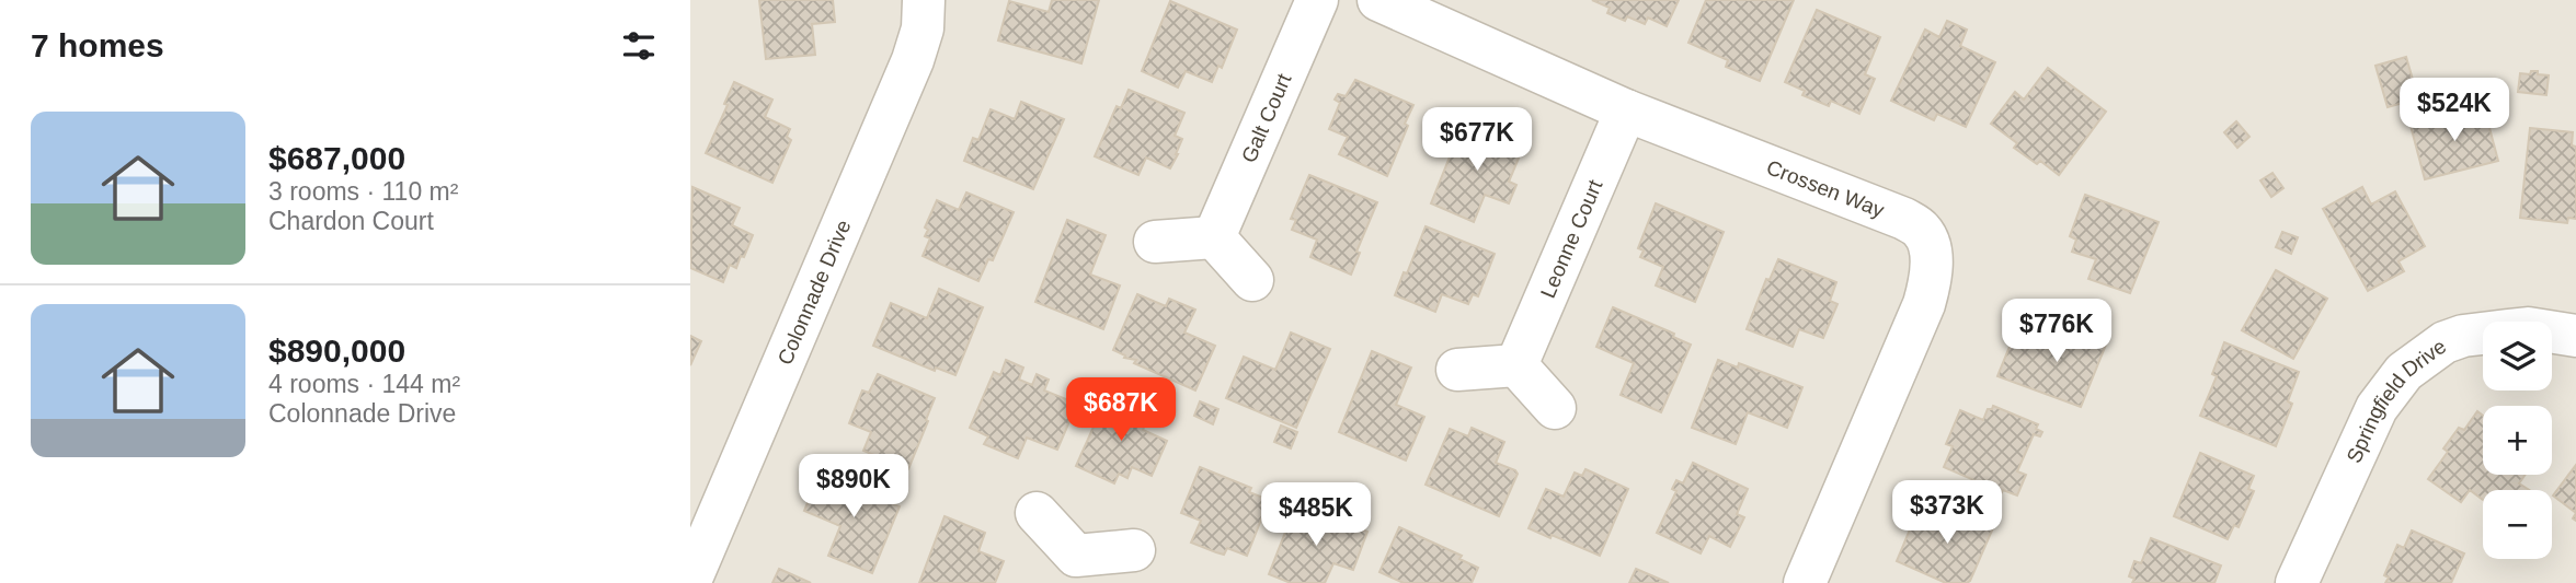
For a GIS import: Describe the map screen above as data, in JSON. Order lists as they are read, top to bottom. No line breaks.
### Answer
{"streets":{"street":["Galt Court","Crossen Way","Leonne Court","Colonnade Drive","Springfield Drive"]},"crossings":[["Crossen Way","Leonne Court"]],"page":{"heading":"7 homes","price":["$524K","$677K","$776K","$687K","$890K","$373K","$485K"],"list":[{"name":"$687,000","note":"3 rooms · 110 m² · Chardon Court"},{"name":"$890,000","note":"4 rooms · 144 m² · Colonnade Drive"}],"map_buttons":["+","−"]}}
